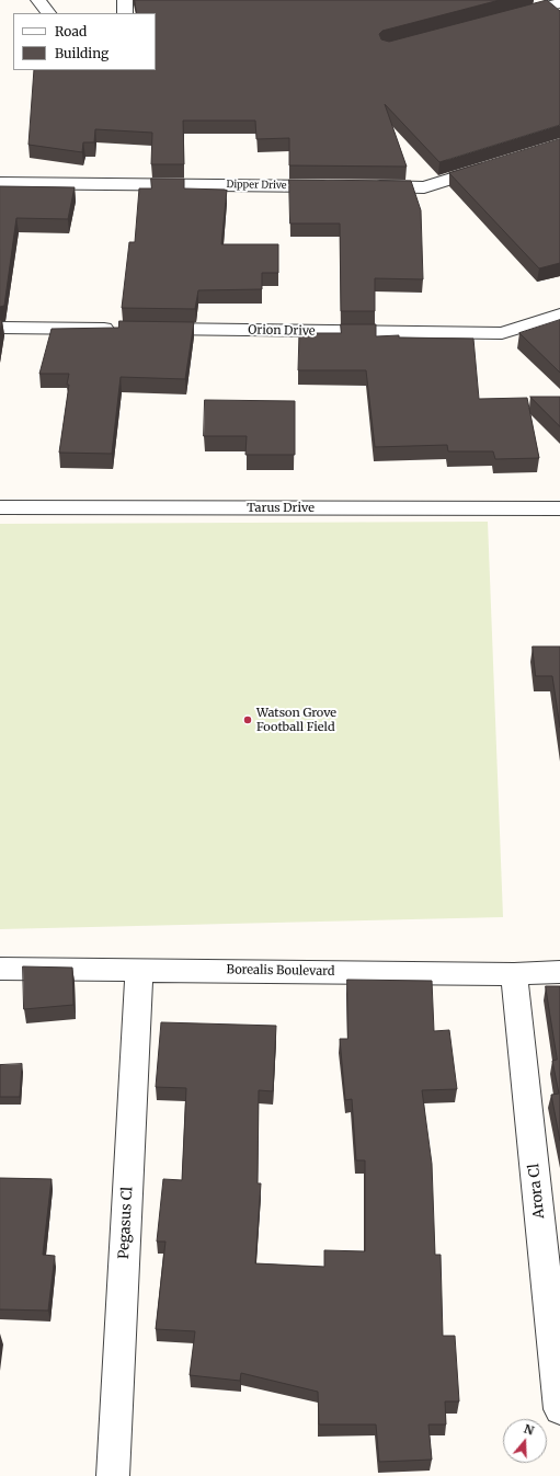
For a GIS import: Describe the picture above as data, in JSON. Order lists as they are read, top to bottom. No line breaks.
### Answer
{"streets":{"street":["Dipper Drive","Orion Drive","Tarus Drive","Borealis Boulevard","Arora Cl","Pegasus Cl"]},"crossings":[["Borealis Boulevard","Arora Cl"],["Borealis Boulevard","Pegasus Cl"]],"places":["Watson Grove Football Field"],"legend":["Road","Building"],"north":"top"}
